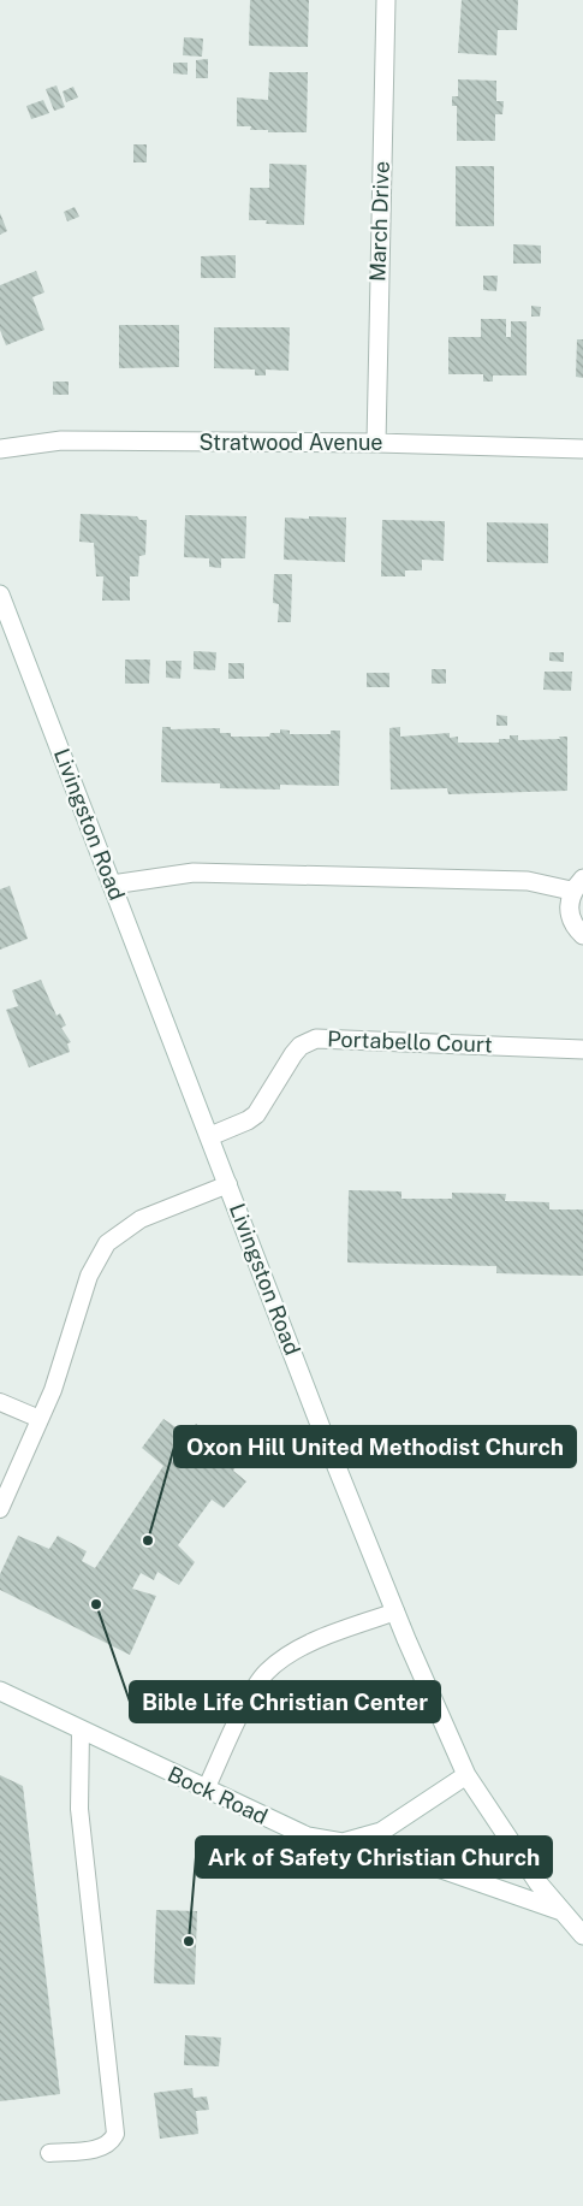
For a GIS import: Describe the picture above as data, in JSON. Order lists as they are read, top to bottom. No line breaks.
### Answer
{"streets":{"main road":["March Drive","Stratwood Avenue","Livingston Road","Portabello Court","Bock Road"]},"crossings":[["March Drive","Stratwood Avenue"],["Livingston Road","Portabello Court"],["Livingston Road","Bock Road"]],"places":["Oxon Hill United Methodist Church","Bible Life Christian Center","Ark of Safety Christian Church"]}
